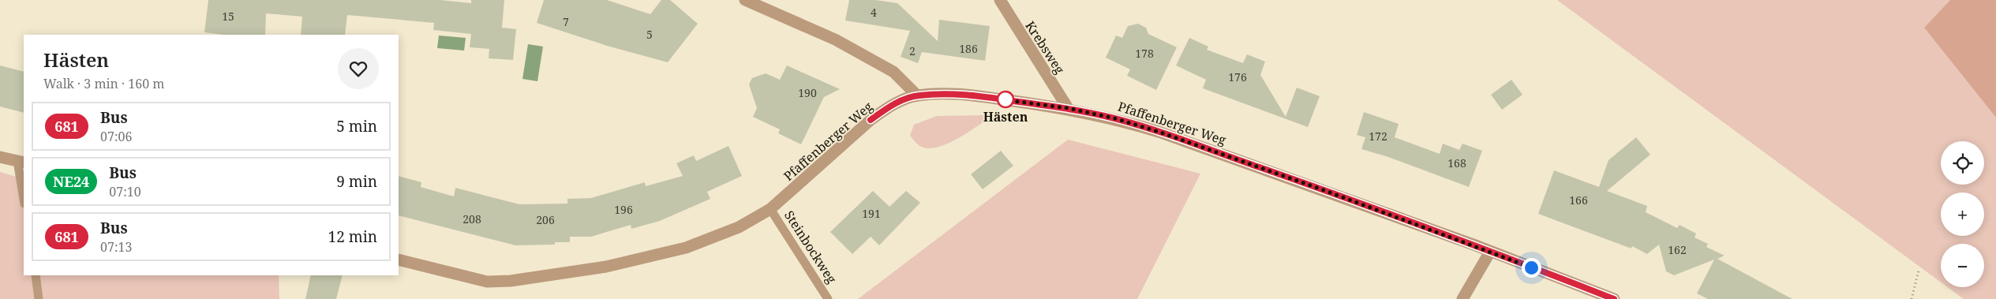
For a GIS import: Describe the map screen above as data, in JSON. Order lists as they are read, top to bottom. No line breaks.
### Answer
{"streets":{"street":["Krebsweg","Pfaffenberger Weg"],"lane":["Steinbockweg"]},"crossings":[["Krebsweg","Pfaffenberger Weg"],["Pfaffenberger Weg","Steinbockweg"]],"places":["Hästen"],"lines":["bus line 681"],"house_numbers":["4","15","7","5","186","2","178","176","190","172","168","166","196","191","208","206","162"],"page":{"heading":["Hästen","Walk · 3 min · 160 m"],"list":[{"mark":"681","name":"Bus","note":"07:06","value":"5 min"},{"mark":"NE24","name":"Bus","note":"07:10","value":"9 min"},{"mark":"681","name":"Bus","note":"07:13","value":"12 min"}],"map_buttons":["+","−"]}}
